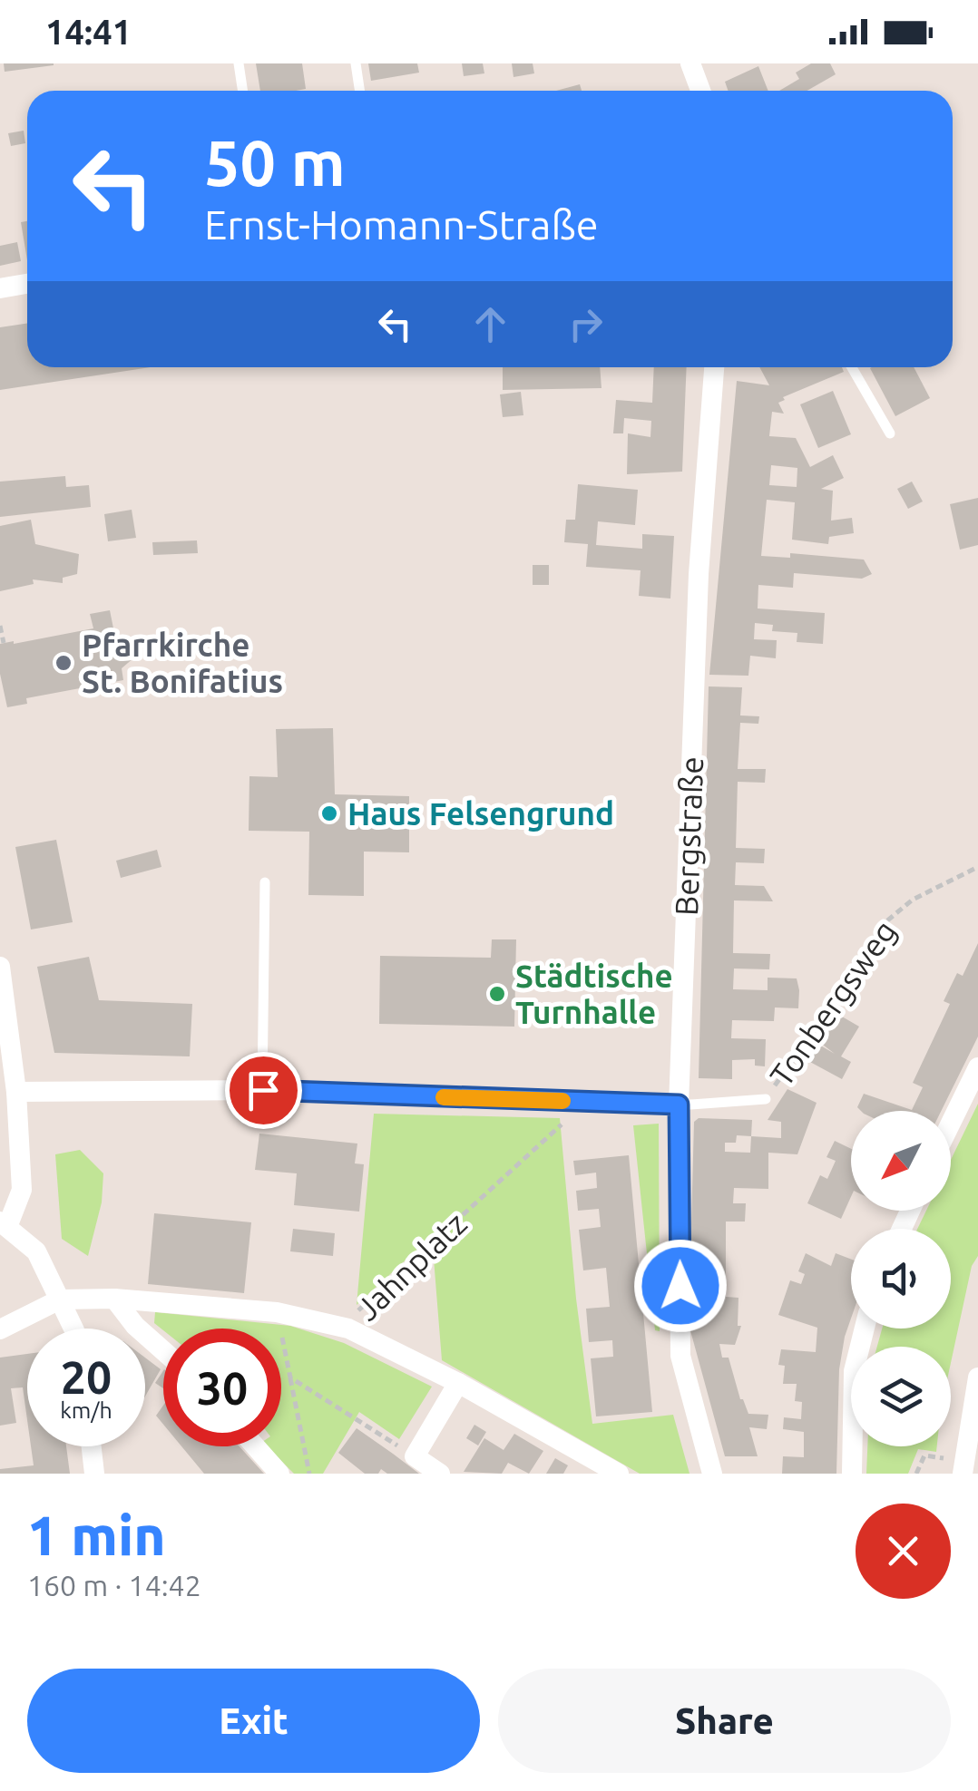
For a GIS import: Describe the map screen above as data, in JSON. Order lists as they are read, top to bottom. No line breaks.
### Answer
{"streets":{"street":["Bergstraße","Jahnplatz"],"lane":["Tonbergsweg"]},"crossings":[["Bergstraße","Tonbergsweg"]],"places":["Pfarrkirche St. Bonifatius","Haus Felsengrund","Städtische Turnhalle"],"north":"bottom left","page":{"status":"14:41","turn":["50 m","Ernst-Homann-Straße"],"speed":"20 km/h","limit":"30","heading":["1 min","160 m · 14:42"],"buttons":["Exit","Share"]}}
